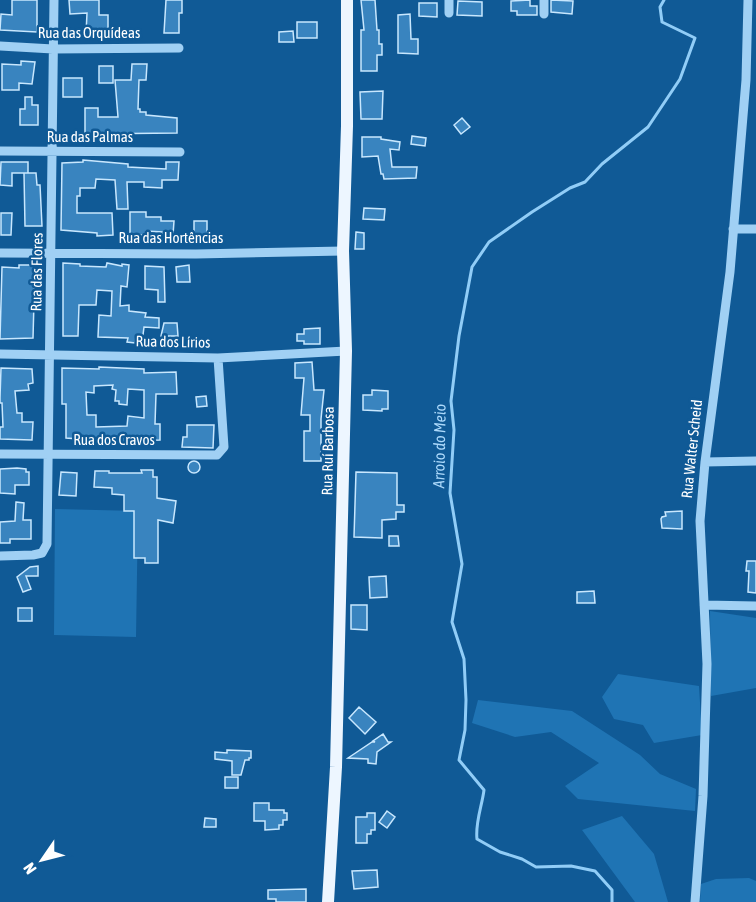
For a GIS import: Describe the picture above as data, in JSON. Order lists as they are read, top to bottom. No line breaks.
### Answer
{"streets":{"main road":["Rua Ruí Barbosa"],"street":["Rua das Orquídeas","Rua das Palmas","Rua das Hortências","Rua das Flores","Rua dos Lírios","Rua dos Cravos","Rua Walter Scheid"]},"crossings":[["Rua das Orquídeas","Rua das Flores"],["Rua das Palmas","Rua das Flores"],["Rua das Hortências","Rua das Flores"],["Rua das Hortências","Rua Ruí Barbosa"],["Rua das Flores","Rua dos Lírios"],["Rua das Flores","Rua dos Cravos"],["Rua dos Lírios","Rua dos Cravos"],["Rua dos Lírios","Rua Ruí Barbosa"]],"water":["Arroio do Meio"],"north":"bottom left"}
